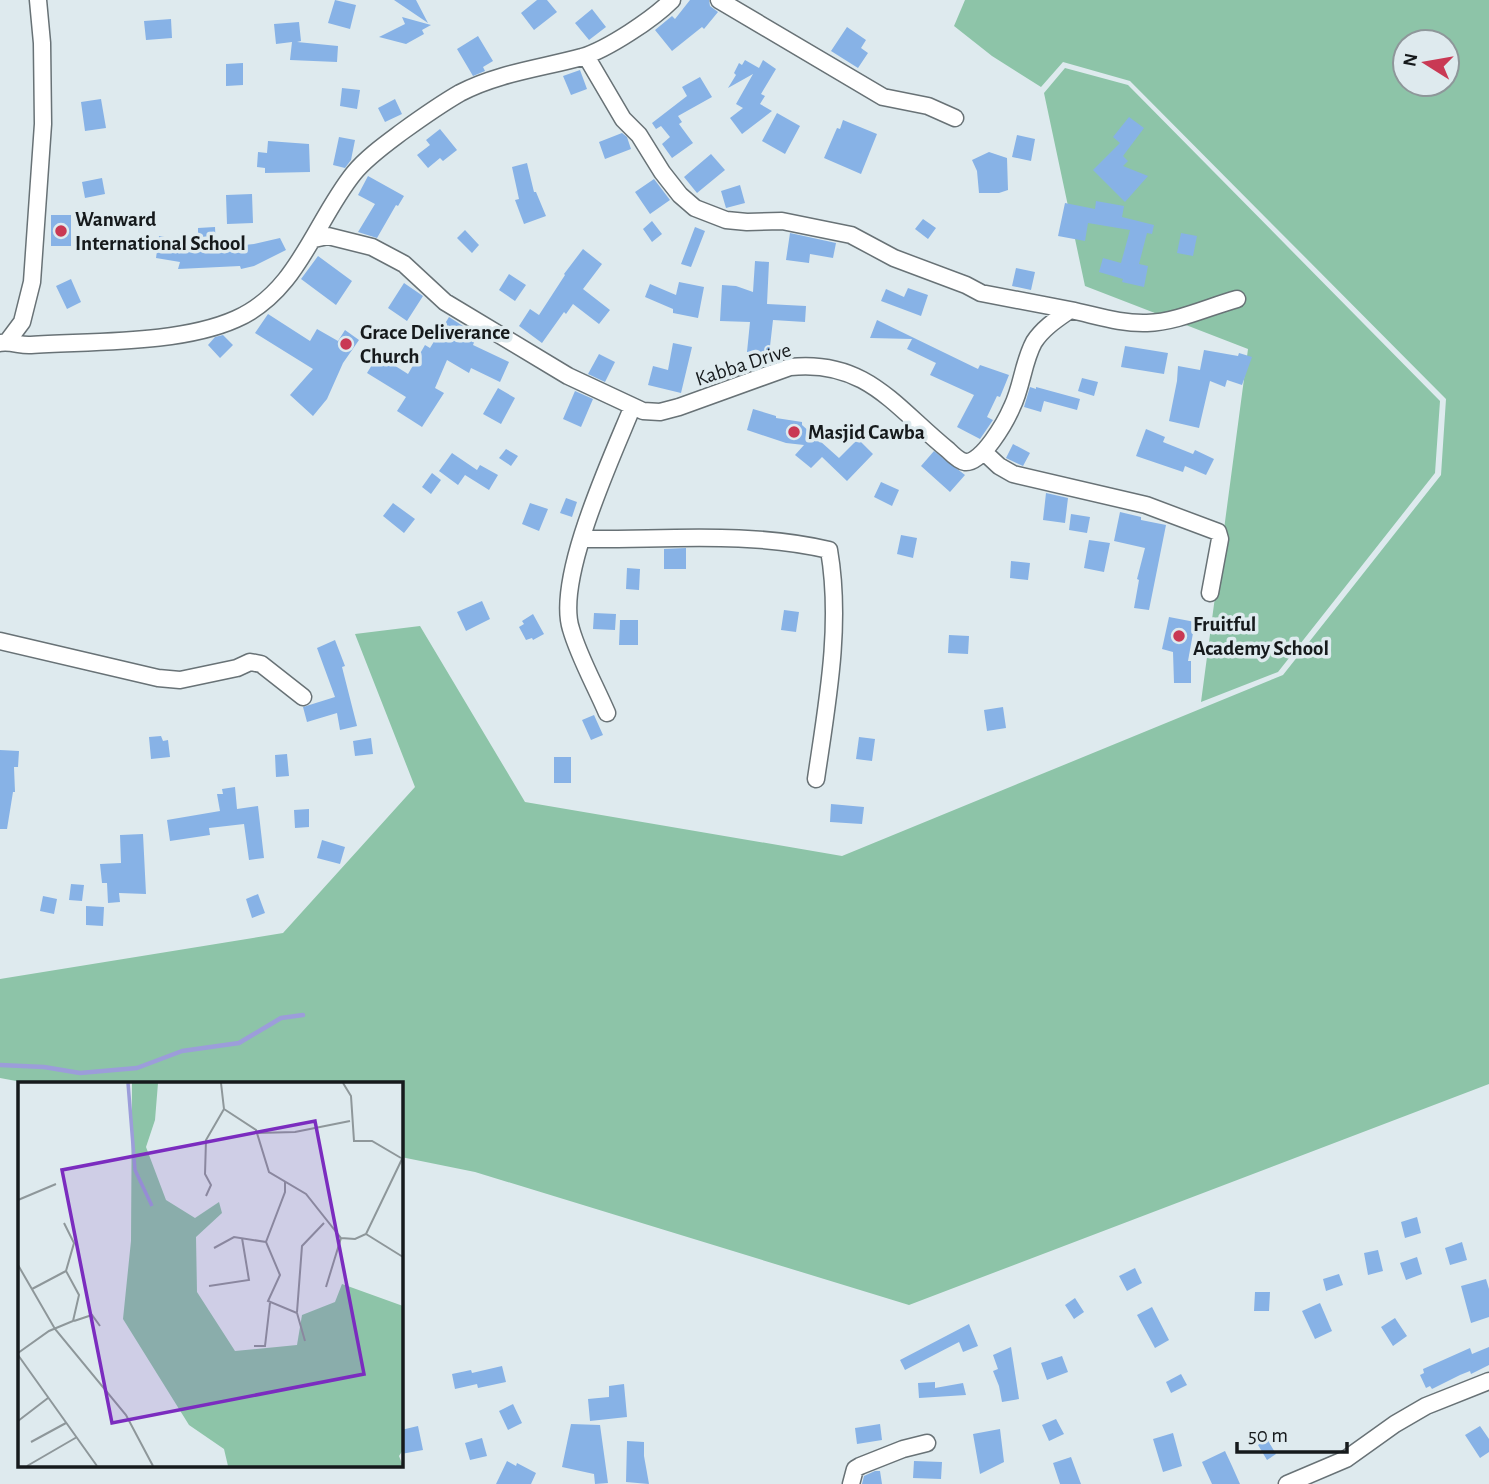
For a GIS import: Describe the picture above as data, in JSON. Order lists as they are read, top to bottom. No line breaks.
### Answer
{"streets":{"street":["Kabba Drive"]},"places":["Wanward International School","Grace Deliverance Church","Masjid Cawba","Fruitful Academy School"],"scale_bar":"50 m","north":"left"}
